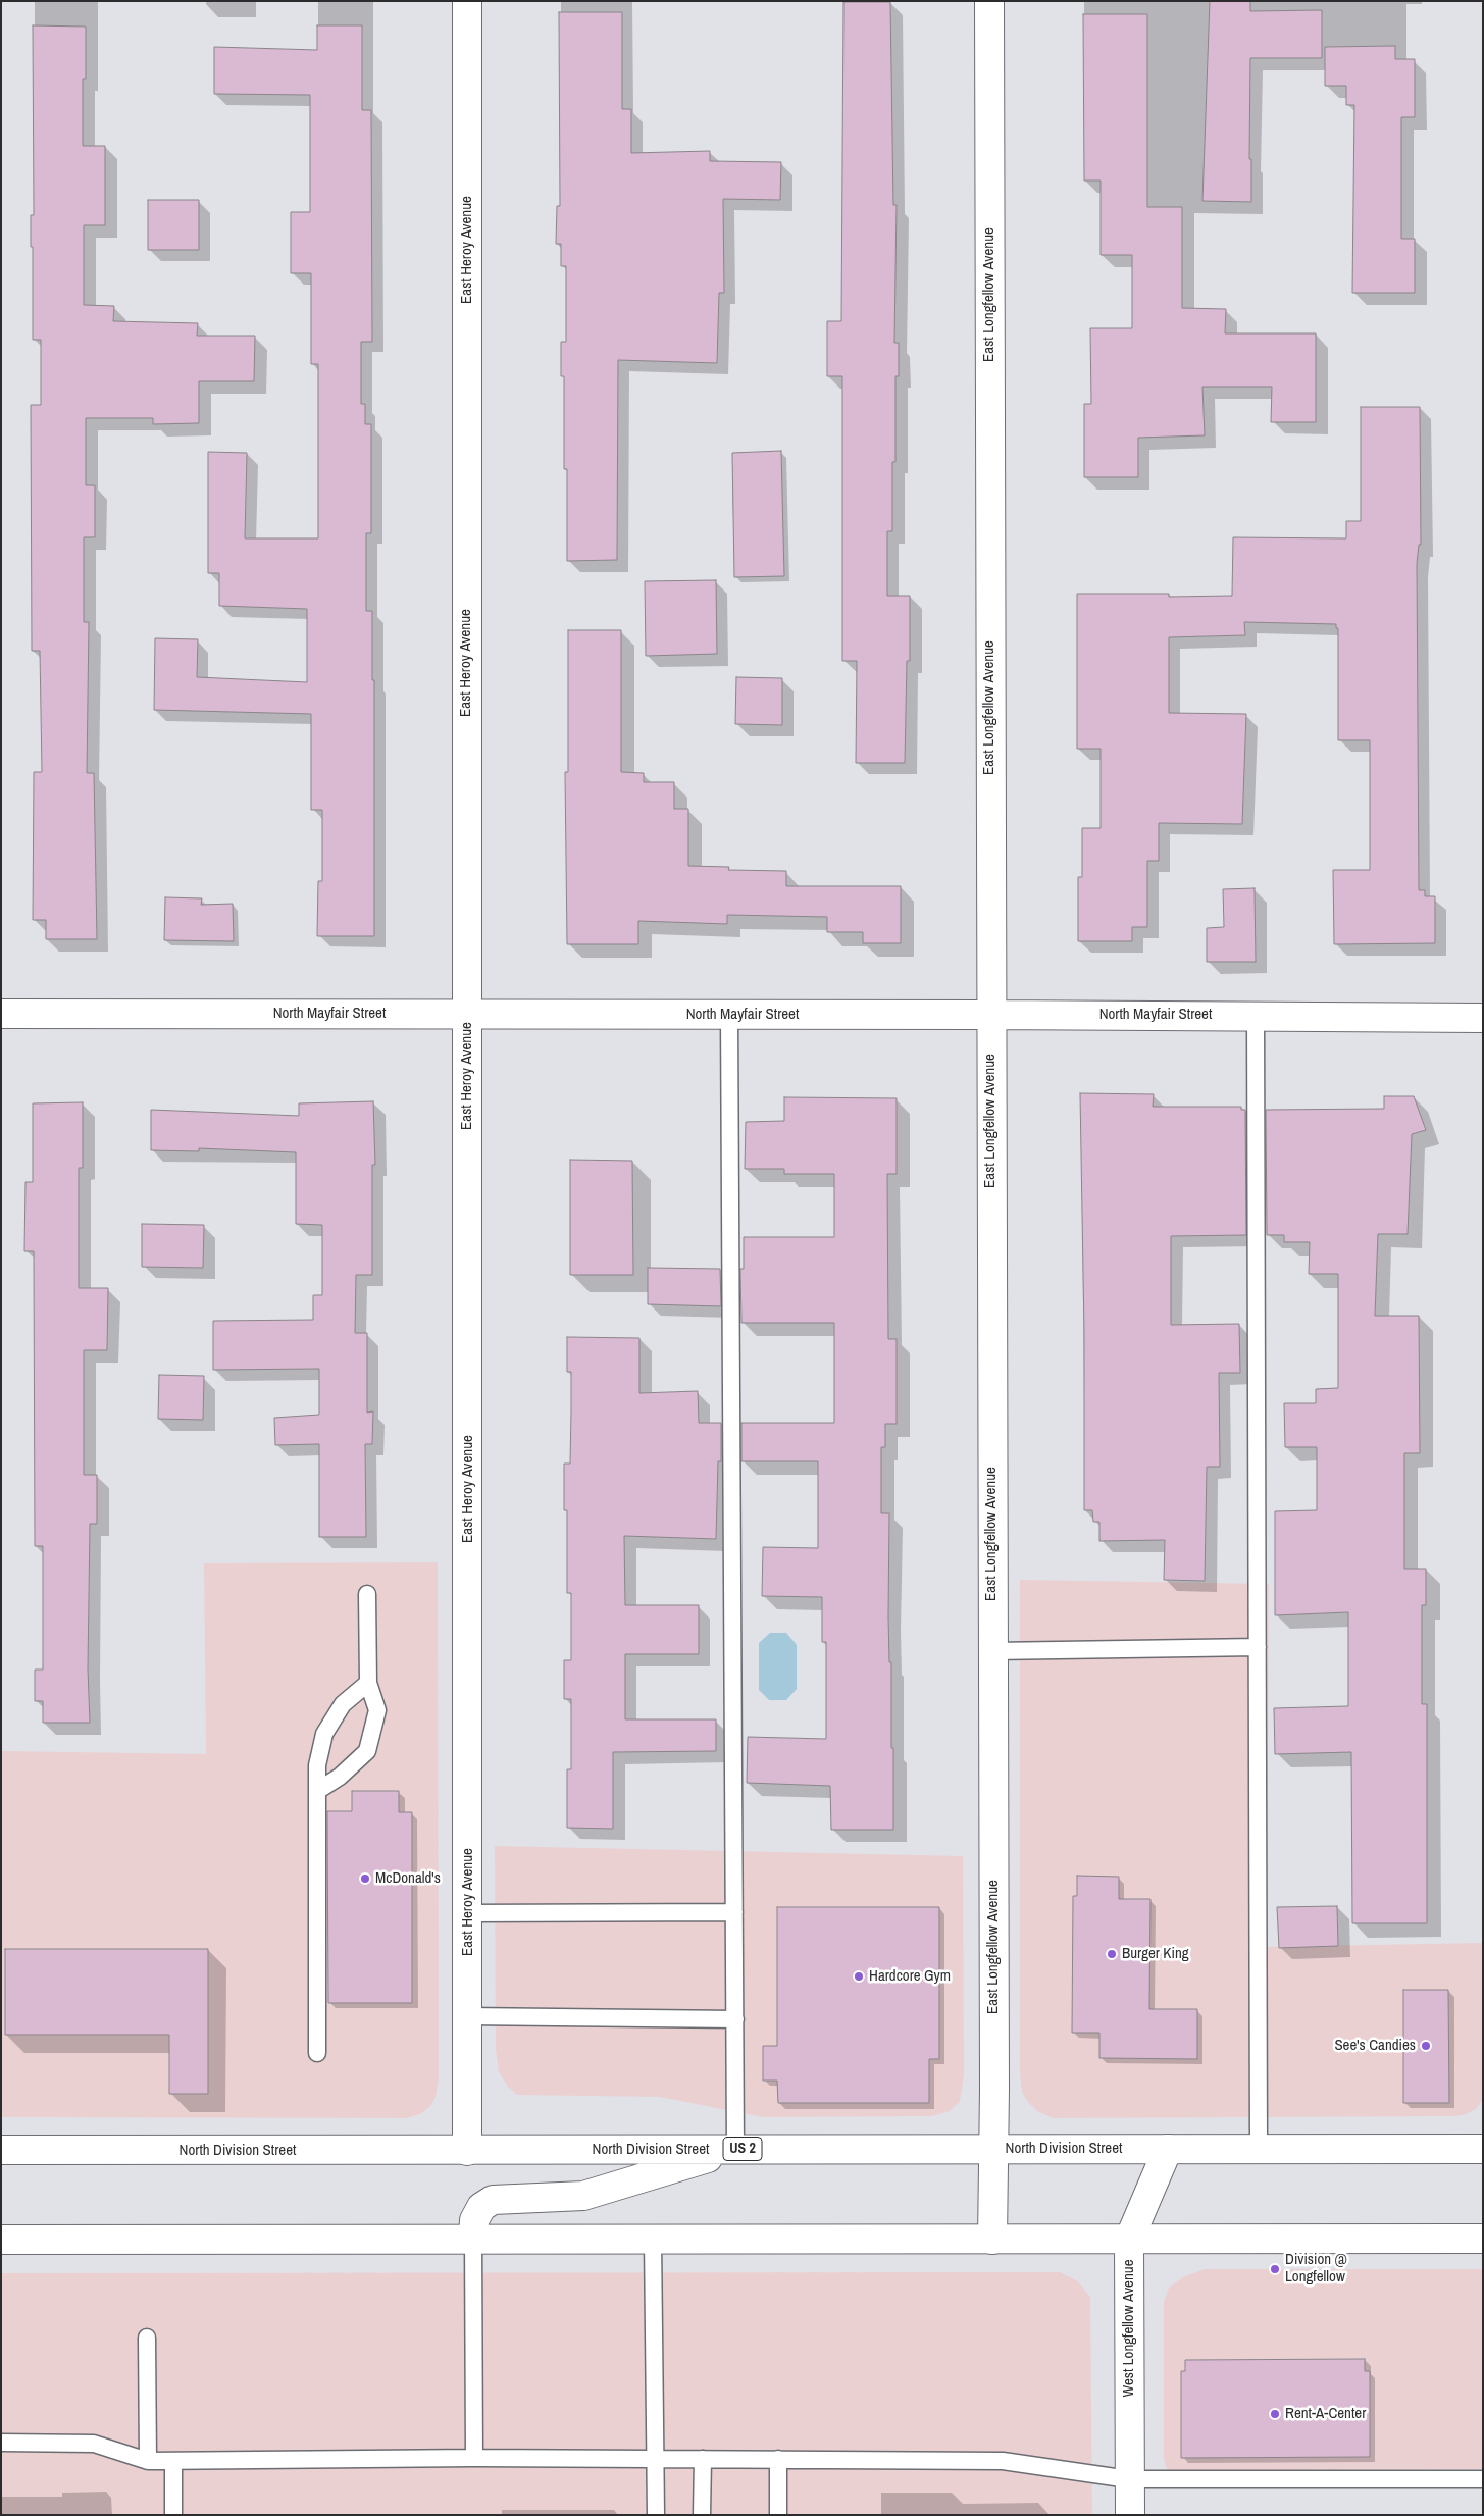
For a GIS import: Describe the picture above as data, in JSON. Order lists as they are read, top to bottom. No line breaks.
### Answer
{"streets":{"street":["East Heroy Avenue","East Longfellow Avenue","North Mayfair Street","US 2","North Division Street","West Longfellow Avenue"]},"crossings":[["East Heroy Avenue","North Mayfair Street"],["East Heroy Avenue","North Division Street"],["East Longfellow Avenue","North Mayfair Street"],["East Longfellow Avenue","North Division Street"],["North Division Street","West Longfellow Avenue"]],"places":["McDonald's","Burger King","Hardcore Gym","See's Candies","Division @ Longfellow","Rent-A-Center"]}
